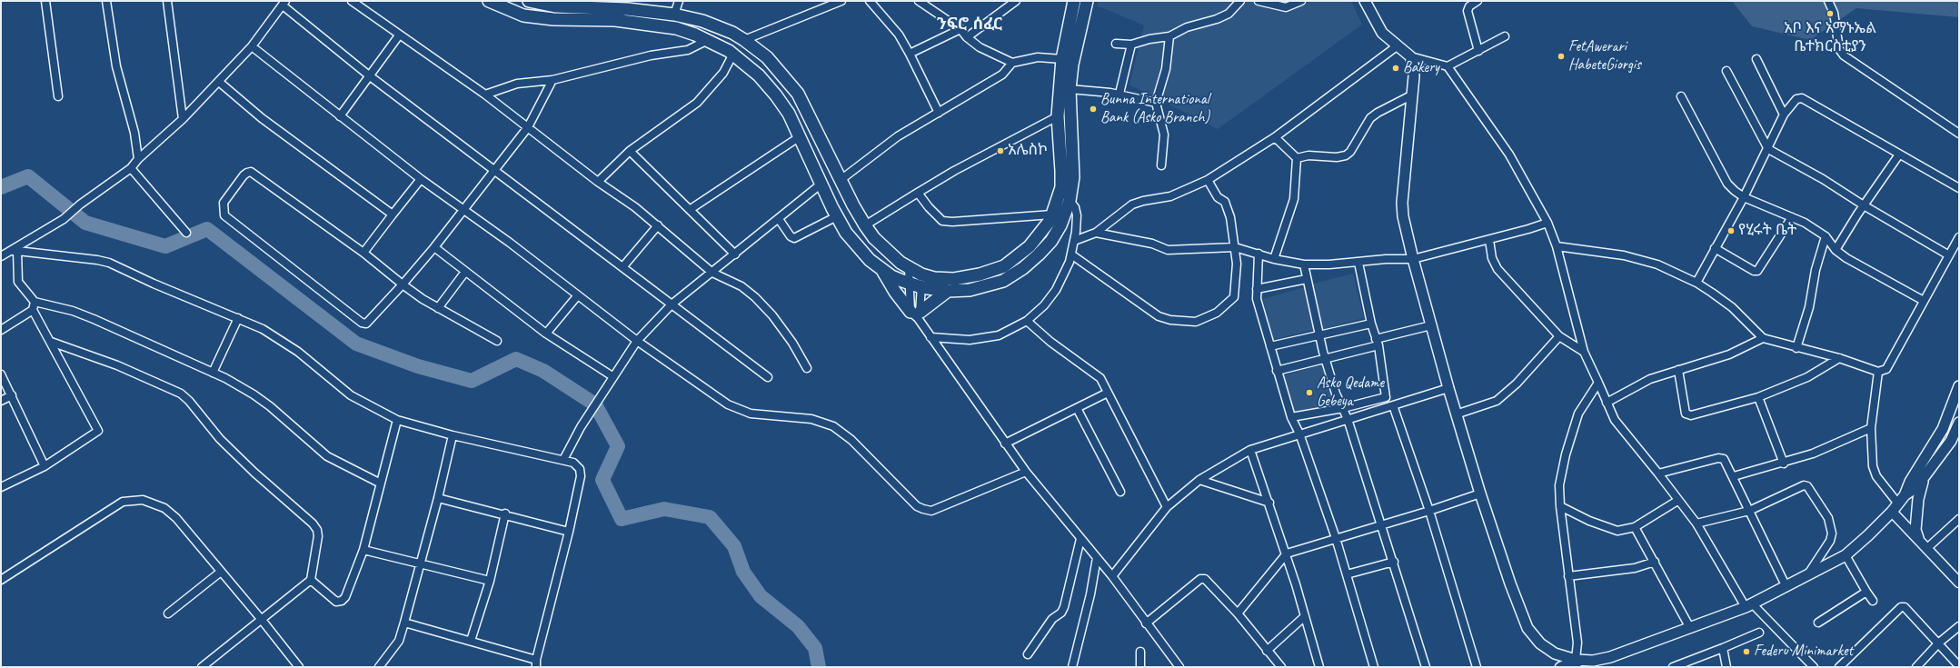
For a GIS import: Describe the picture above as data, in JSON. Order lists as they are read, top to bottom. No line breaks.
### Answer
{"districts":["ንፍሮ ሰፈር"],"places":["አቦ እና አማኑኤል ቤተክርስቲያን","FetAwerari HabeteGiorgis","Bakery","Bunna International Bank (Asko Branch)","አሌስኮ","የሂሩት ቤት","Asko Qedame Gebeya","Federu Minimarket"]}
